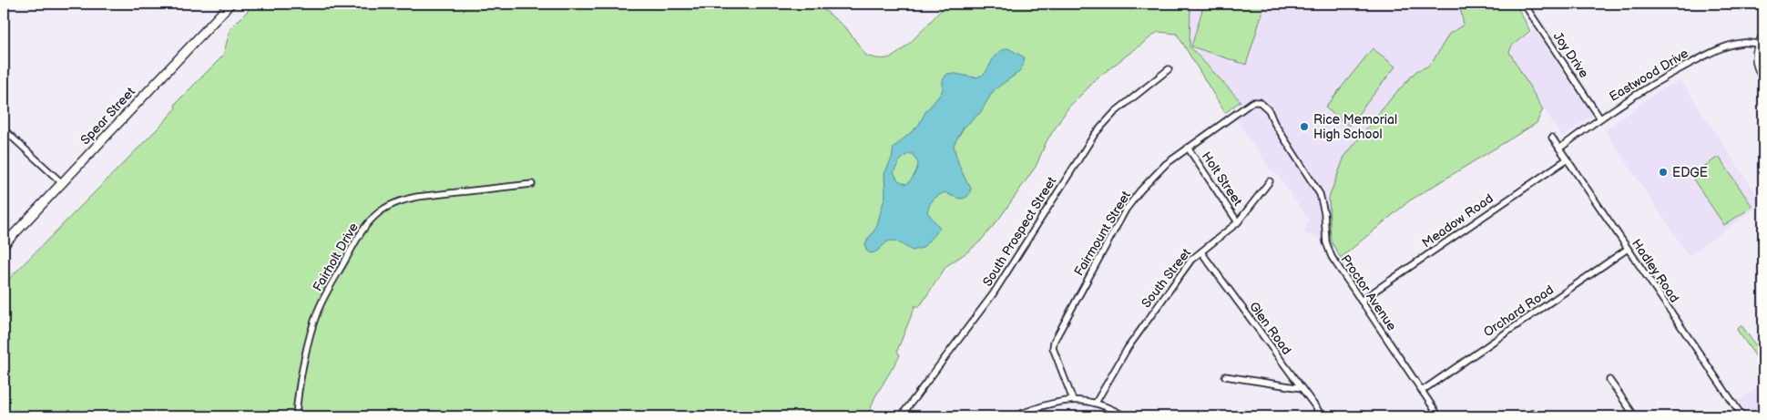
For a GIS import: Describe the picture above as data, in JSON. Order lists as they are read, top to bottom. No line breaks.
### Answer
{"streets":{"main road":["Spear Street"],"street":["Joy Drive","Eastwood Drive","Holt Street","Meadow Road","South Prospect Street","Fairmount Street","Fairholt Drive","Hadley Road","South Street","Proctor Avenue","Orchard Road","Glen Road"]},"crossings":[["Joy Drive","Eastwood Drive"],["Eastwood Drive","Hadley Road"],["Holt Street","Fairmount Street"],["Holt Street","South Street"],["Meadow Road","Hadley Road"],["Meadow Road","Proctor Avenue"],["Fairmount Street","Proctor Avenue"],["Hadley Road","Orchard Road"],["South Street","Glen Road"],["Proctor Avenue","Orchard Road"]],"places":["Rice Memorial High School","EDGE"]}
